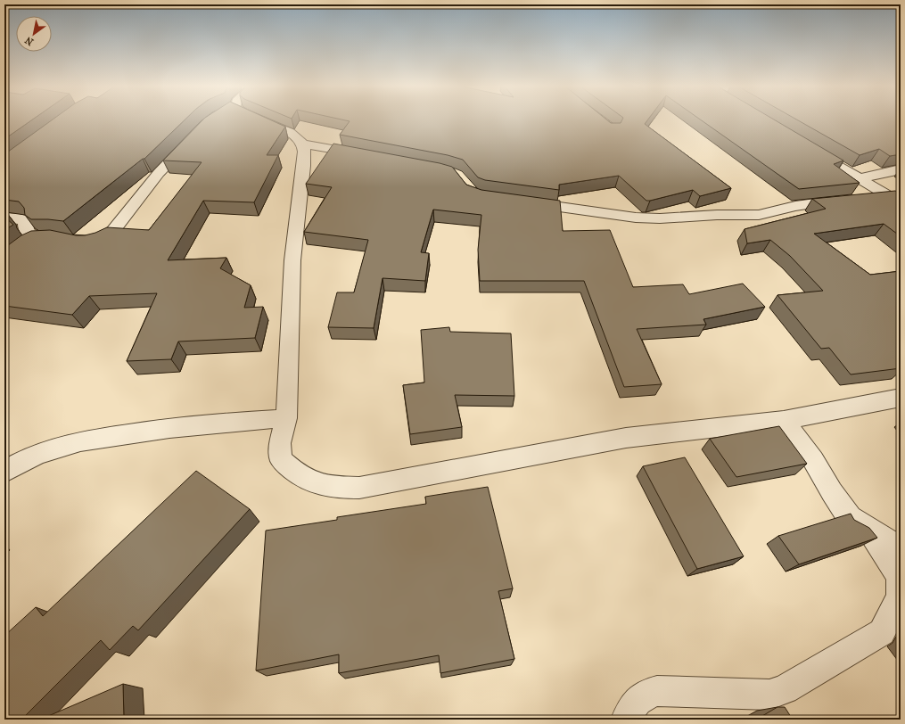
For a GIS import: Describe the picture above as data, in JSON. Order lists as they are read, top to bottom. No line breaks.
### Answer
{"north":"bottom left"}
